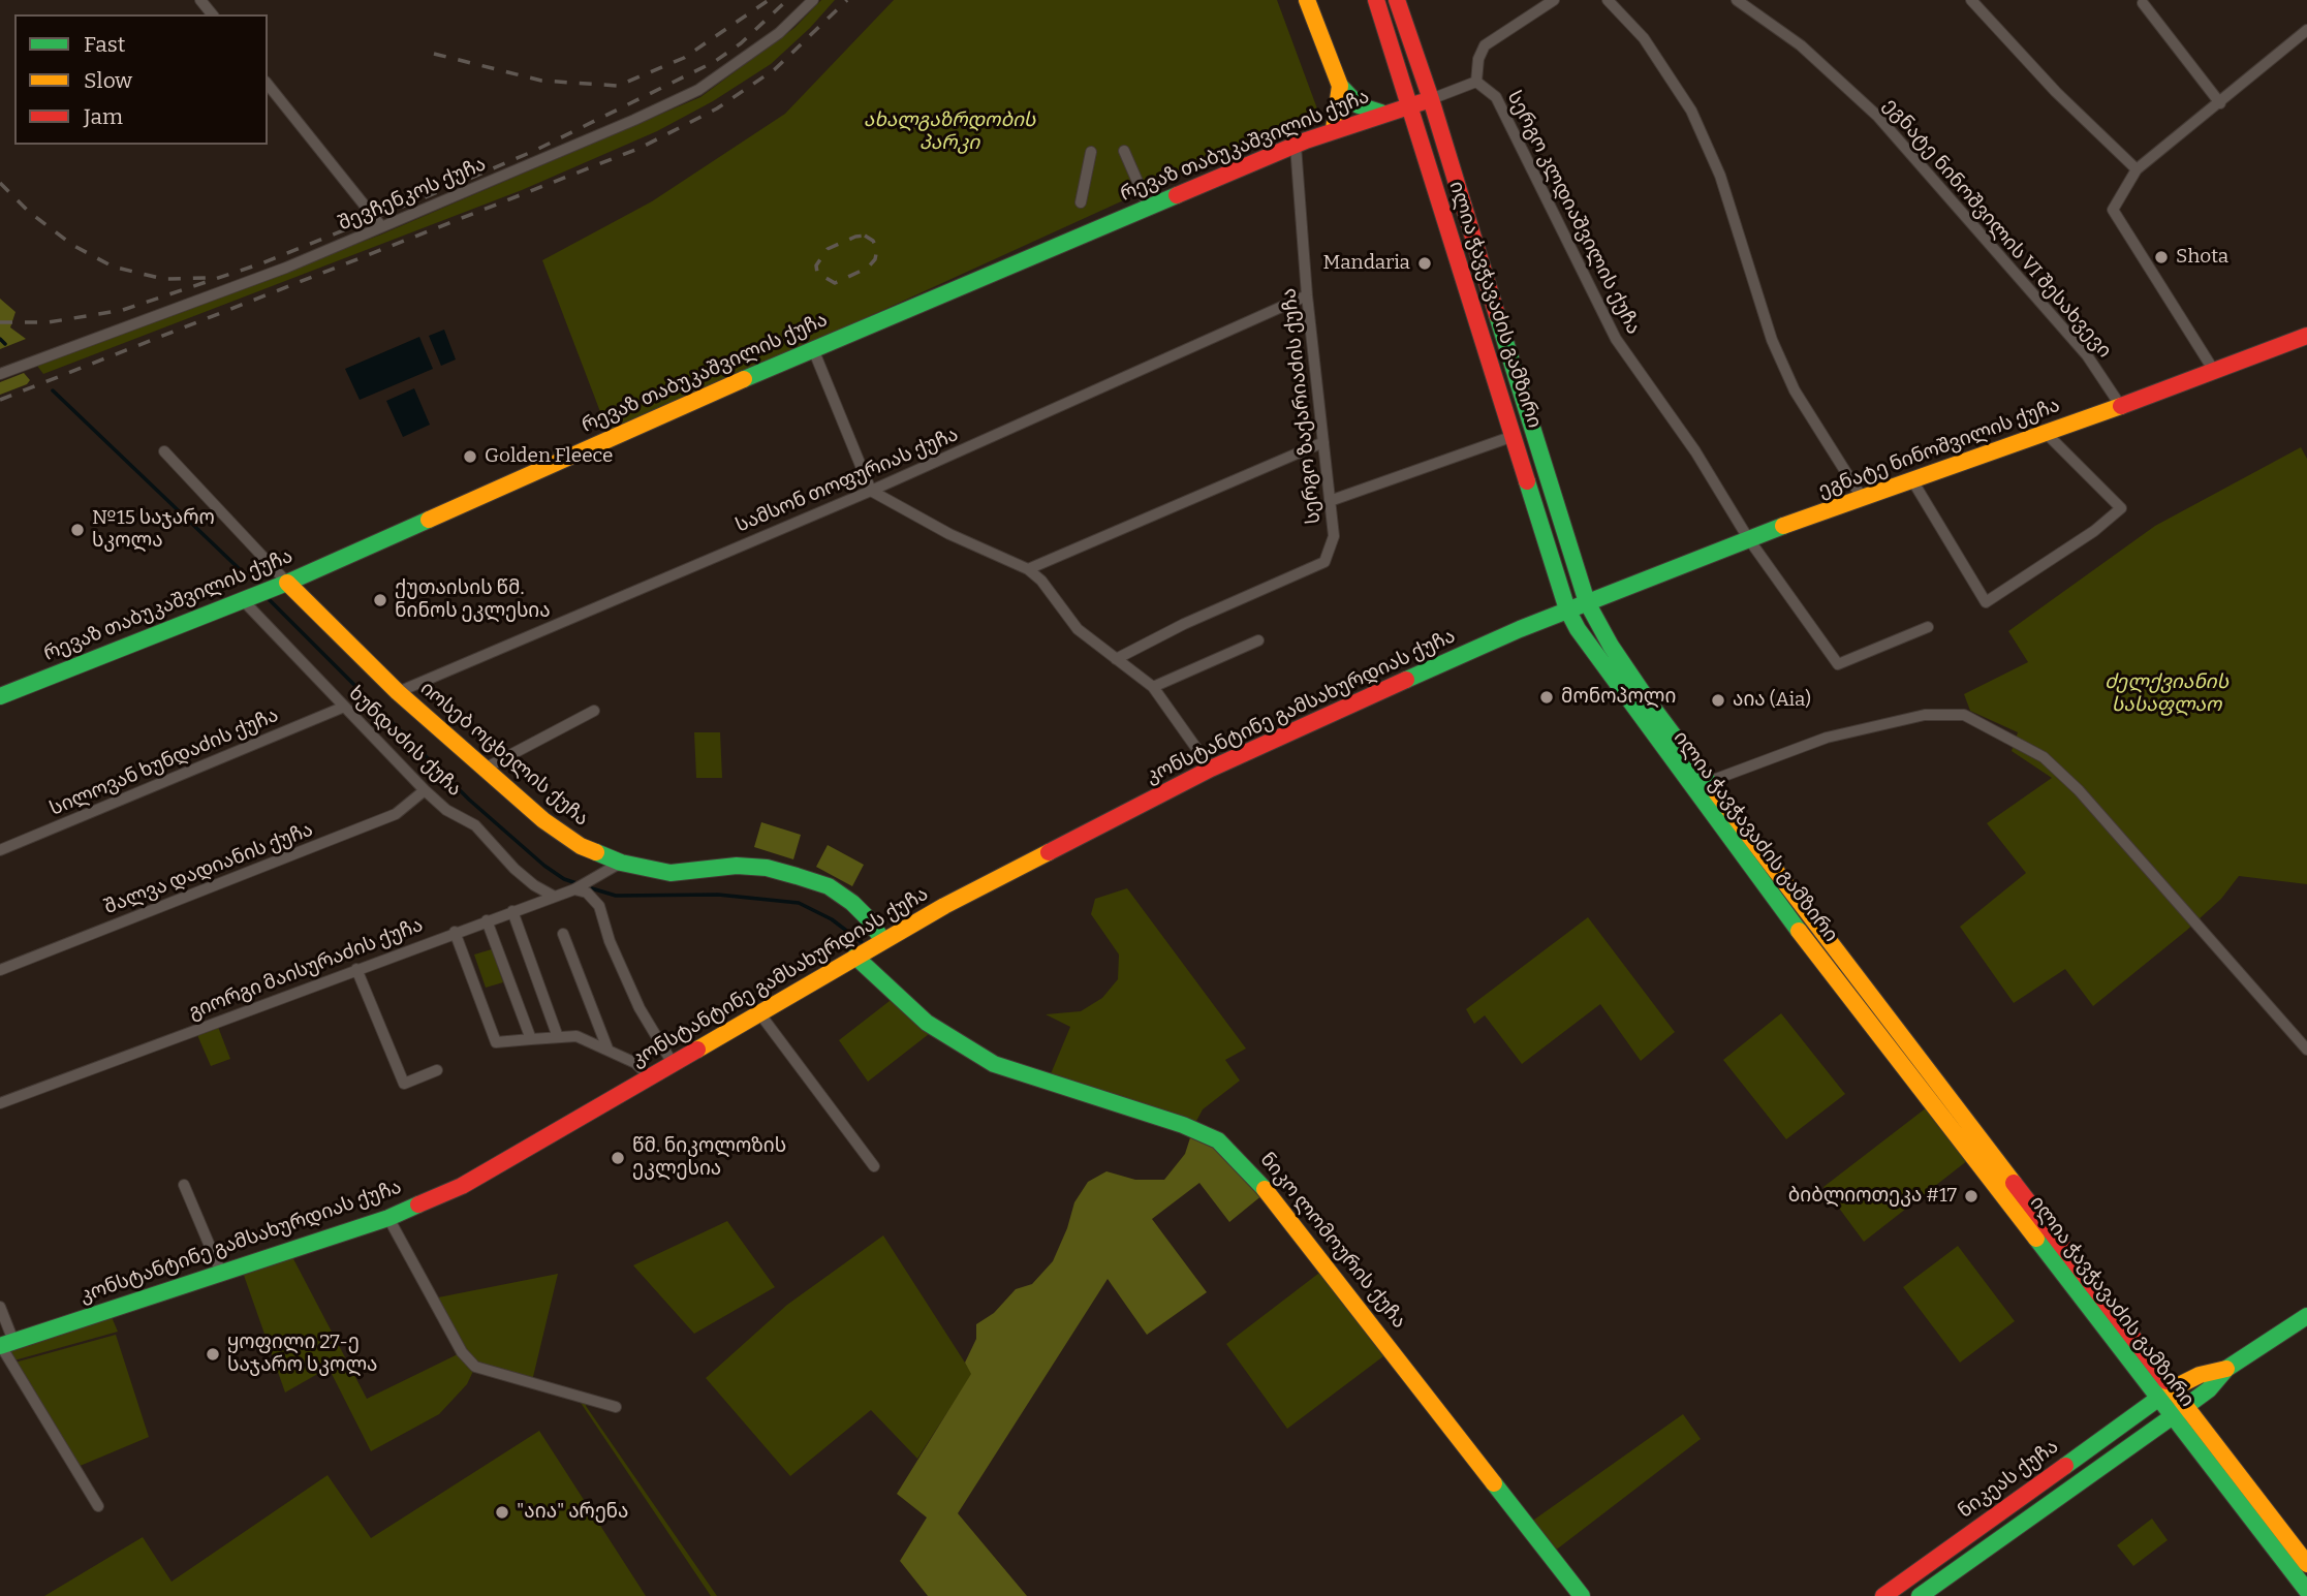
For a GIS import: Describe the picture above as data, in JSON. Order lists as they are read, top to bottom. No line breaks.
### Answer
{"streets":{"main road":["რევაზ თაბუკაშვილის ქუჩა","ილია ჭავჭავაძის გამზირი","ეგნატე ნინოშვილის ქუჩა","კონსტანტინე გამსახურდიას ქუჩა","იოსებ ოცხელის ქუჩა","ნიკო ლომოურის ქუჩა","ნიკეას ქუჩა"],"street":["შევჩენკოს ქუჩა","სერგო კლდიაშვილის ქუჩა","ეგნატე ნინოშვილის VI შესახვევი","სერგო ზაქარიაძის ქუჩა","სამსონ თოფურიას ქუჩა","ხუნდაძის ქუჩა","სილოვან ხუნდაძის ქუჩა","შალვა დადიანის ქუჩა","გიორგი მაისურაძის ქუჩა"]},"crossings":[["რევაზ თაბუკაშვილის ქუჩა","ილია ჭავჭავაძის გამზირი"],["რევაზ თაბუკაშვილის ქუჩა","სერგო ზაქარიაძის ქუჩა"],["რევაზ თაბუკაშვილის ქუჩა","ხუნდაძის ქუჩა"],["რევაზ თაბუკაშვილის ქუჩა","იოსებ ოცხელის ქუჩა"],["სერგო კლდიაშვილის ქუჩა","ეგნატე ნინოშვილის ქუჩა"],["ეგნატე ნინოშვილის VI შესახვევი","ეგნატე ნინოშვილის ქუჩა"],["ილია ჭავჭავაძის გამზირი","ეგნატე ნინოშვილის ქუჩა"],["ილია ჭავჭავაძის გამზირი","კონსტანტინე გამსახურდიას ქუჩა"],["ილია ჭავჭავაძის გამზირი","ნიკეას ქუჩა"],["სერგო ზაქარიაძის ქუჩა","სამსონ თოფურიას ქუჩა"],["ეგნატე ნინოშვილის ქუჩა","კონსტანტინე გამსახურდიას ქუჩა"],["სამსონ თოფურიას ქუჩა","იოსებ ოცხელის ქუჩა"],["კონსტანტინე გამსახურდიას ქუჩა","იოსებ ოცხელის ქუჩა"],["კონსტანტინე გამსახურდიას ქუჩა","ნიკო ლომოურის ქუჩა"],["ხუნდაძის ქუჩა","სილოვან ხუნდაძის ქუჩა"],["ხუნდაძის ქუჩა","შალვა დადიანის ქუჩა"],["ხუნდაძის ქუჩა","გიორგი მაისურაძის ქუჩა"],["იოსებ ოცხელის ქუჩა","გიორგი მაისურაძის ქუჩა"]],"parks":["ახალგაზრდობის პარკი","ძელქვიანის სასაფლაო"],"places":["Shota","Mandaria","Golden Fleece","№15 საჯარო სკოლა","ქუთაისის წმ. ნინოს ეკლესია","მონოპოლი","აია (Aia)","წმ. ნიკოლოზის ეკლესია","ბიბლიოთეკა #17","ყოფილი 27-ე საჯარო სკოლა","\"აია\" არენა"],"legend":["Fast","Slow","Jam"]}
